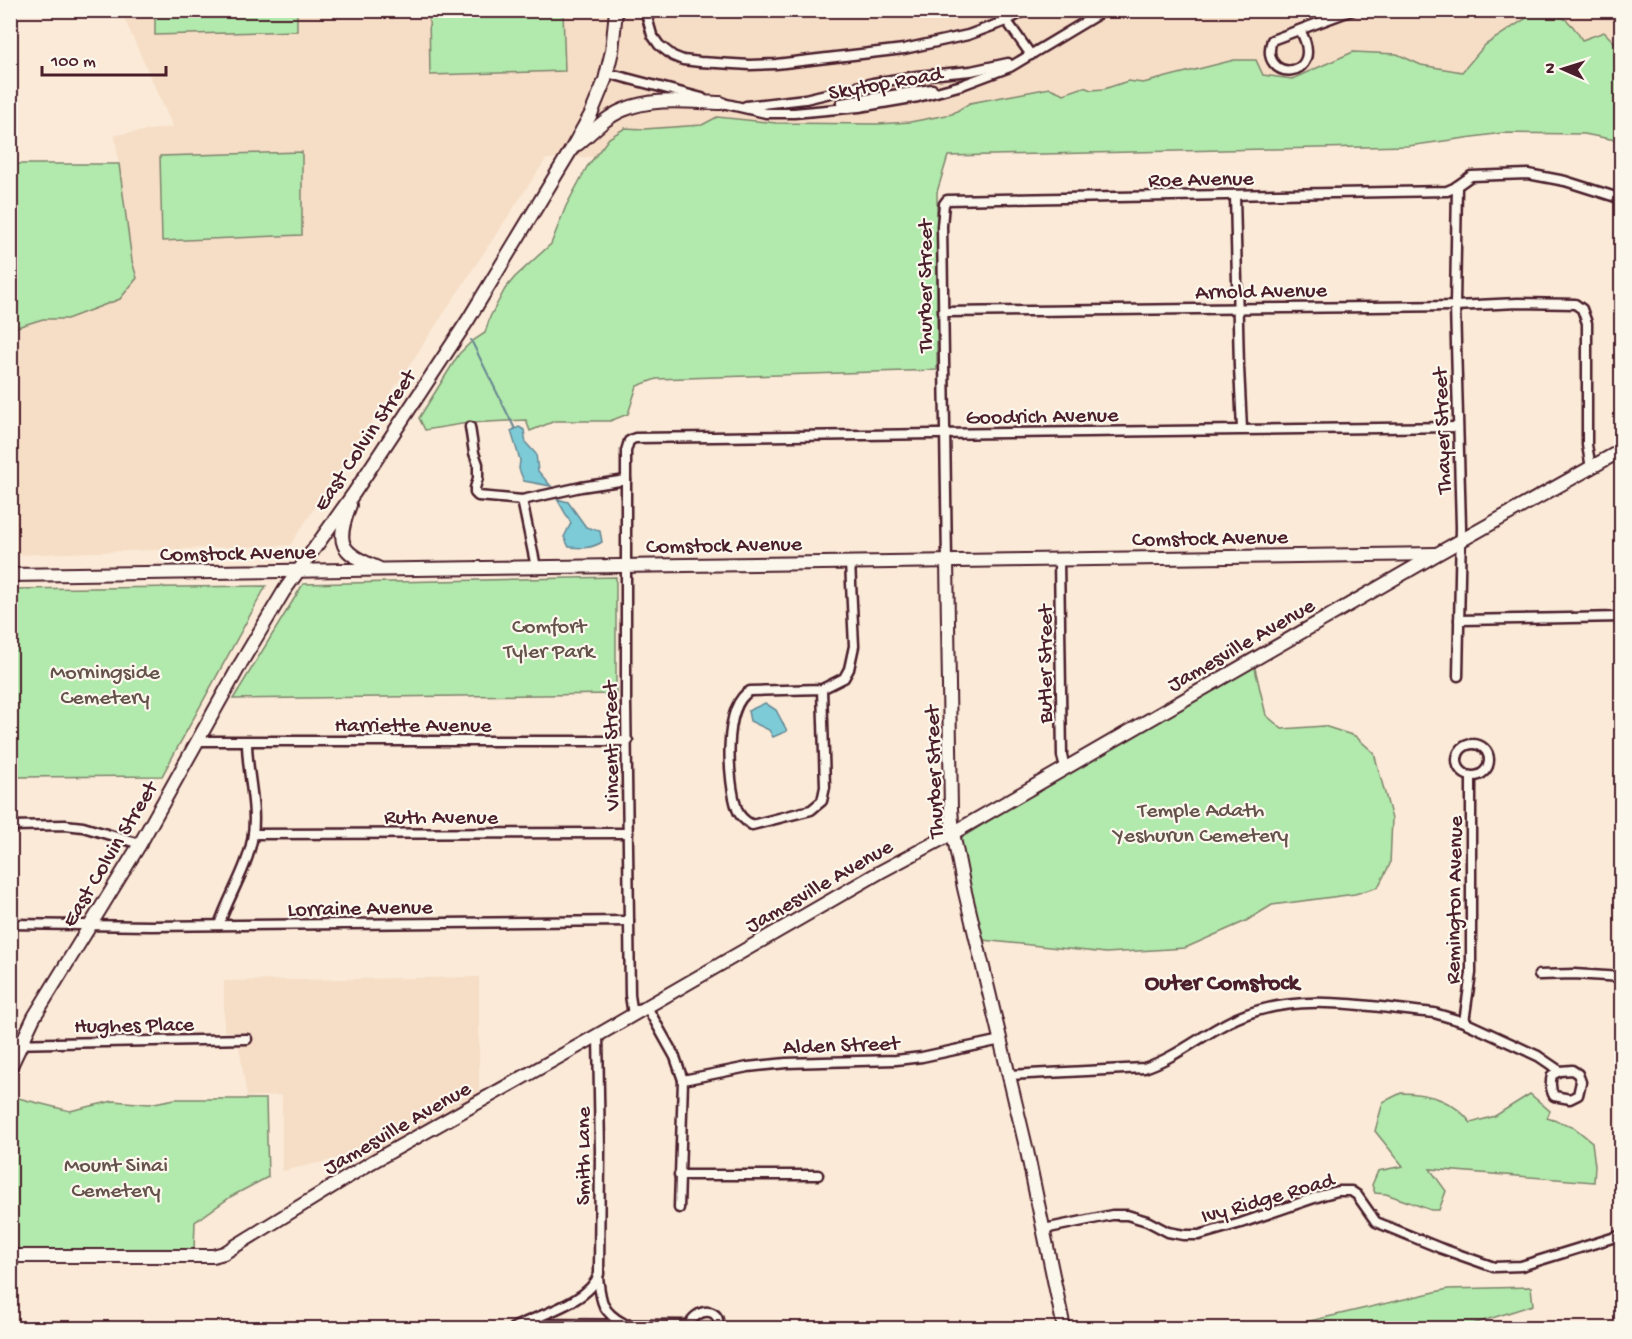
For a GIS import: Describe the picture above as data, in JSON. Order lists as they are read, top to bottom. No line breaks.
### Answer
{"streets":{"street":["Skytop Road","Roe Avenue","Thurber Street","Arnold Avenue","Goodrich Avenue","Thayer Street","East Colvin Street","Comstock Avenue","Jamesville Avenue","Butler Street","Harriette Avenue","Vincent Street","Ruth Avenue","Remington Avenue","Lorraine Avenue","Hughes Place","Alden Street","Smith Lane","Ivy Ridge Road"]},"crossings":[["Skytop Road","East Colvin Street"],["Roe Avenue","Thurber Street"],["Roe Avenue","Thayer Street"],["Thurber Street","Arnold Avenue"],["Thurber Street","Goodrich Avenue"],["Thurber Street","Comstock Avenue"],["Thurber Street","Jamesville Avenue"],["Thurber Street","Remington Avenue"],["Thurber Street","Alden Street"],["Thurber Street","Ivy Ridge Road"],["Arnold Avenue","Thayer Street"],["Arnold Avenue","Jamesville Avenue"],["Goodrich Avenue","Thayer Street"],["Goodrich Avenue","Vincent Street"],["Thayer Street","Jamesville Avenue"],["East Colvin Street","Comstock Avenue"],["East Colvin Street","Harriette Avenue"],["East Colvin Street","Lorraine Avenue"],["East Colvin Street","Hughes Place"],["Comstock Avenue","Jamesville Avenue"],["Comstock Avenue","Butler Street"],["Comstock Avenue","Vincent Street"],["Jamesville Avenue","Butler Street"],["Jamesville Avenue","Vincent Street"],["Jamesville Avenue","Smith Lane"],["Harriette Avenue","Vincent Street"],["Vincent Street","Ruth Avenue"],["Vincent Street","Lorraine Avenue"]],"districts":["Outer Comstock"],"parks":["Comfort Tyler Park","Morningside Cemetery","Temple Adath Yeshurun Cemetery","Mount Sinai Cemetery"],"scale_bar":"100 m","north":"left"}
